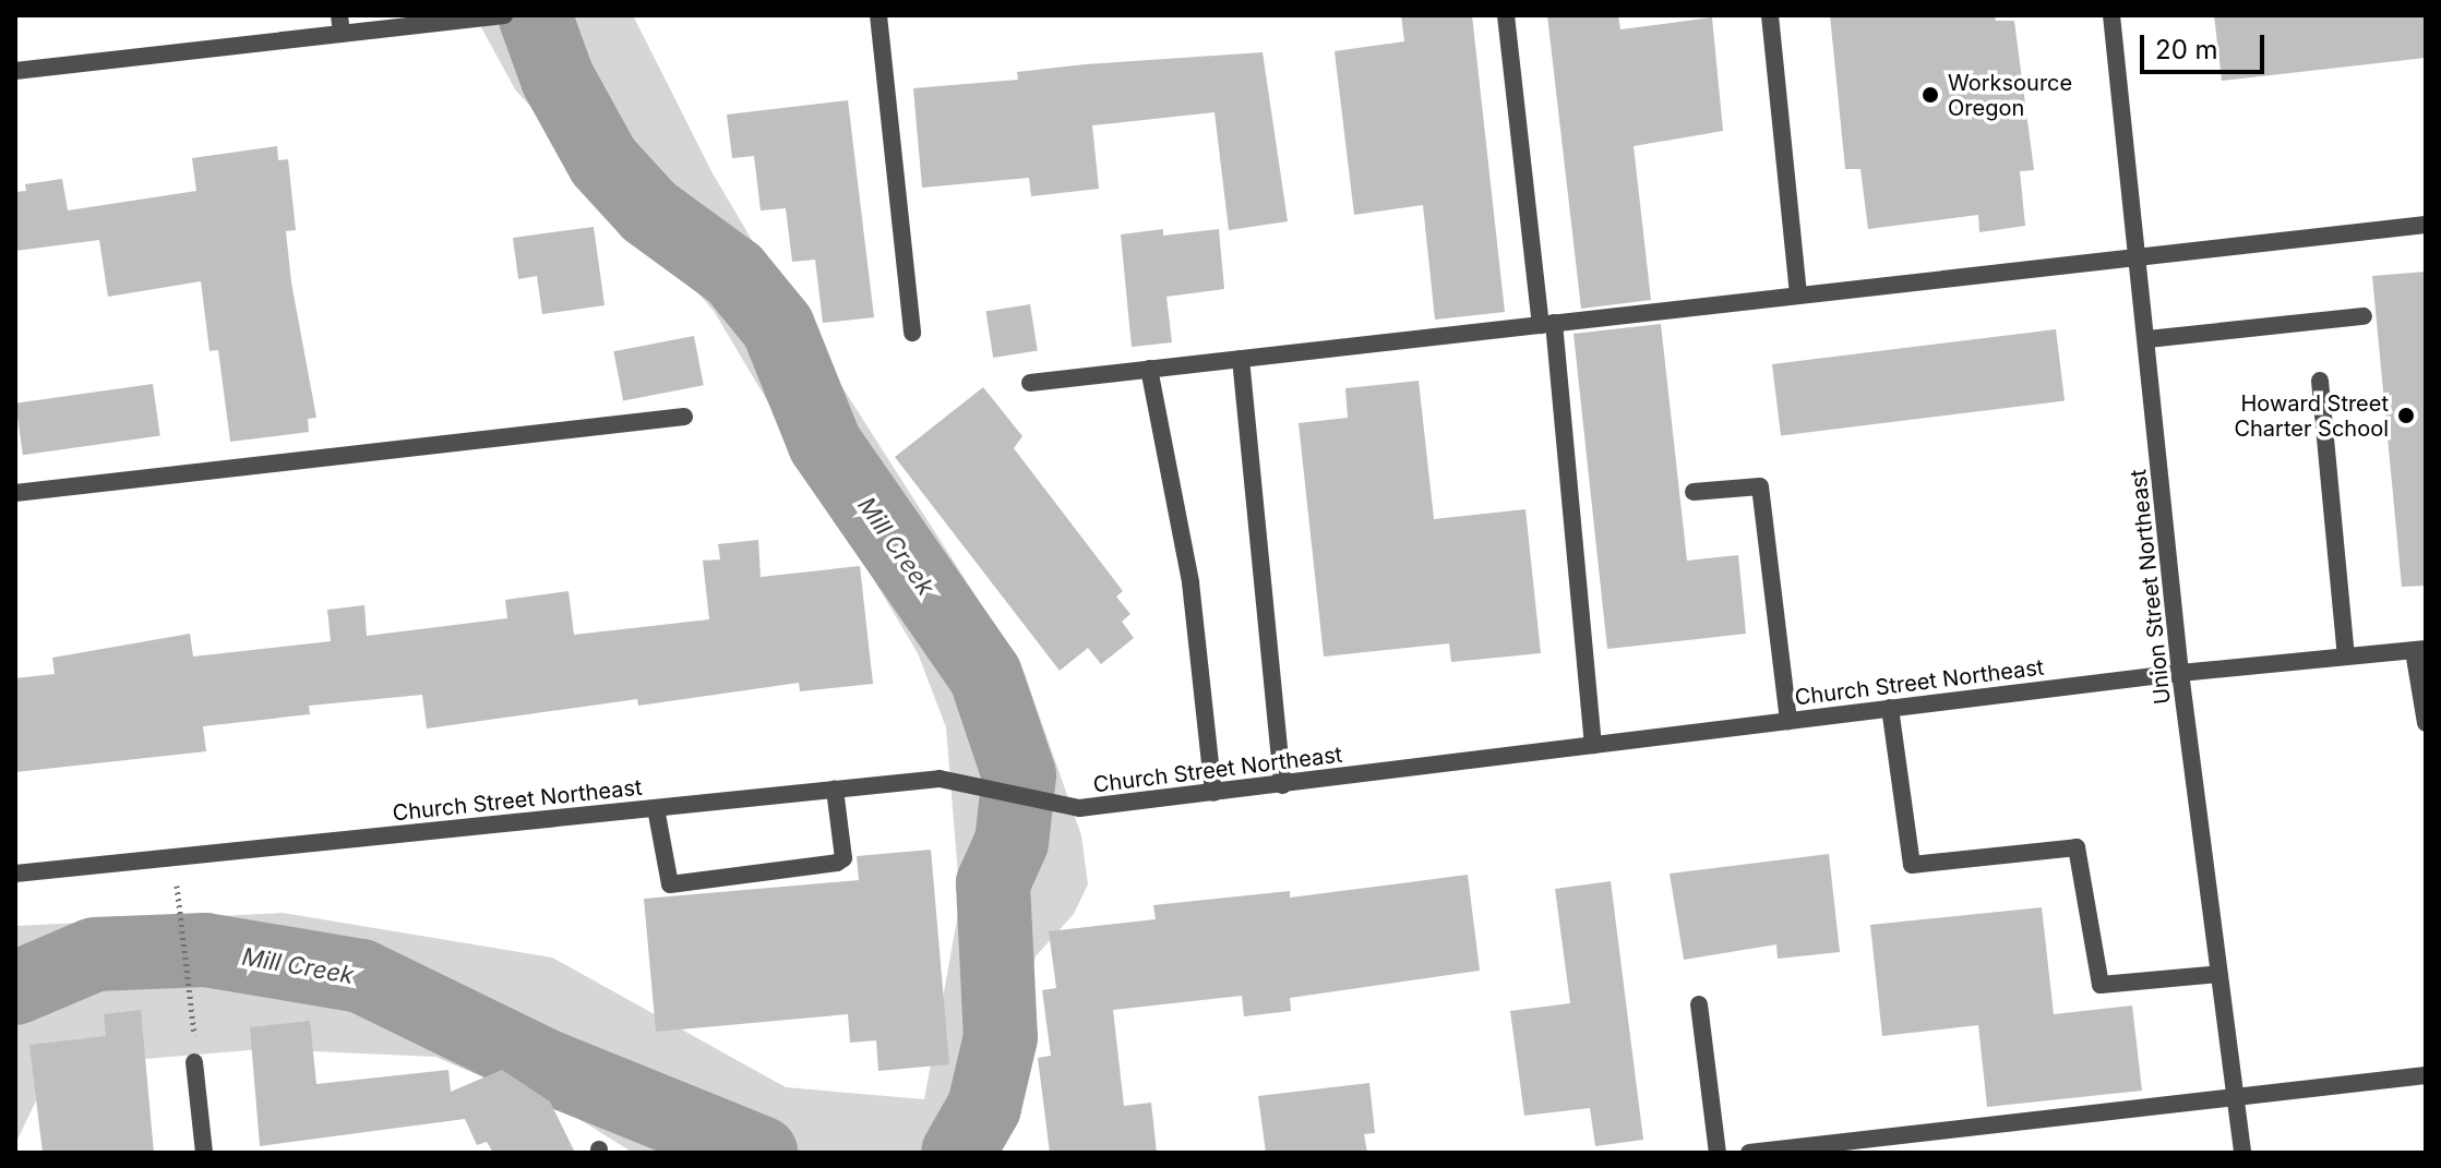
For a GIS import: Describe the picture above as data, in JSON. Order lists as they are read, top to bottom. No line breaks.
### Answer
{"streets":{"street":["Union Street Northeast","Church Street Northeast"]},"crossings":[["Union Street Northeast","Church Street Northeast"]],"water":["Mill Creek"],"places":["Worksource Oregon","Howard Street Charter School"],"scale_bar":"20 m"}
